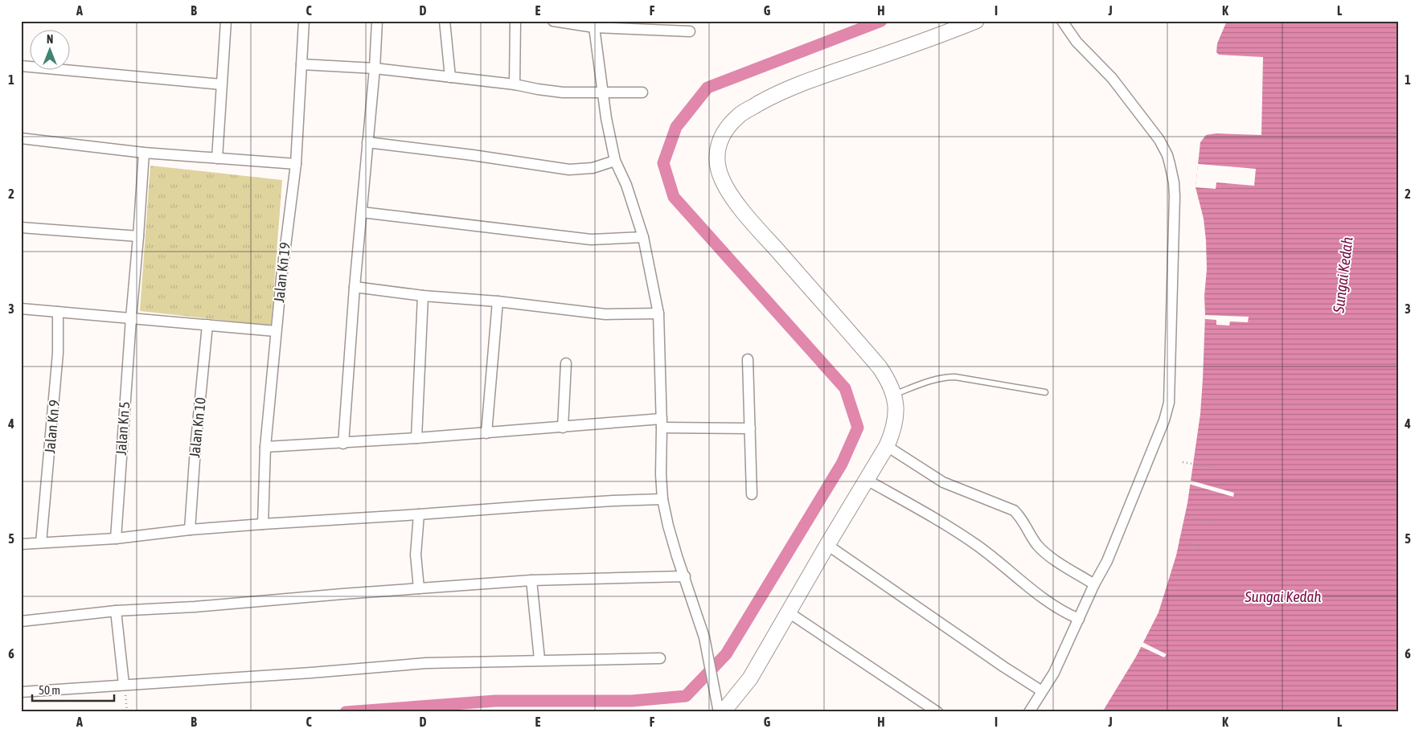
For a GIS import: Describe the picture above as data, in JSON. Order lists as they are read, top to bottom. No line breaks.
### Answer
{"streets":{"street":["Jalan Kn 19","Jalan Kn 9","Jalan Kn 10","Jalan Kn 5"]},"water":["Sungai Kedah"],"scale_bar":"50 m","north":"top","grid":{"columns":["A","B","C","D","E","F","G","H","I","J","K","L"],"rows":["1","2","3","4","5","6"]}}
